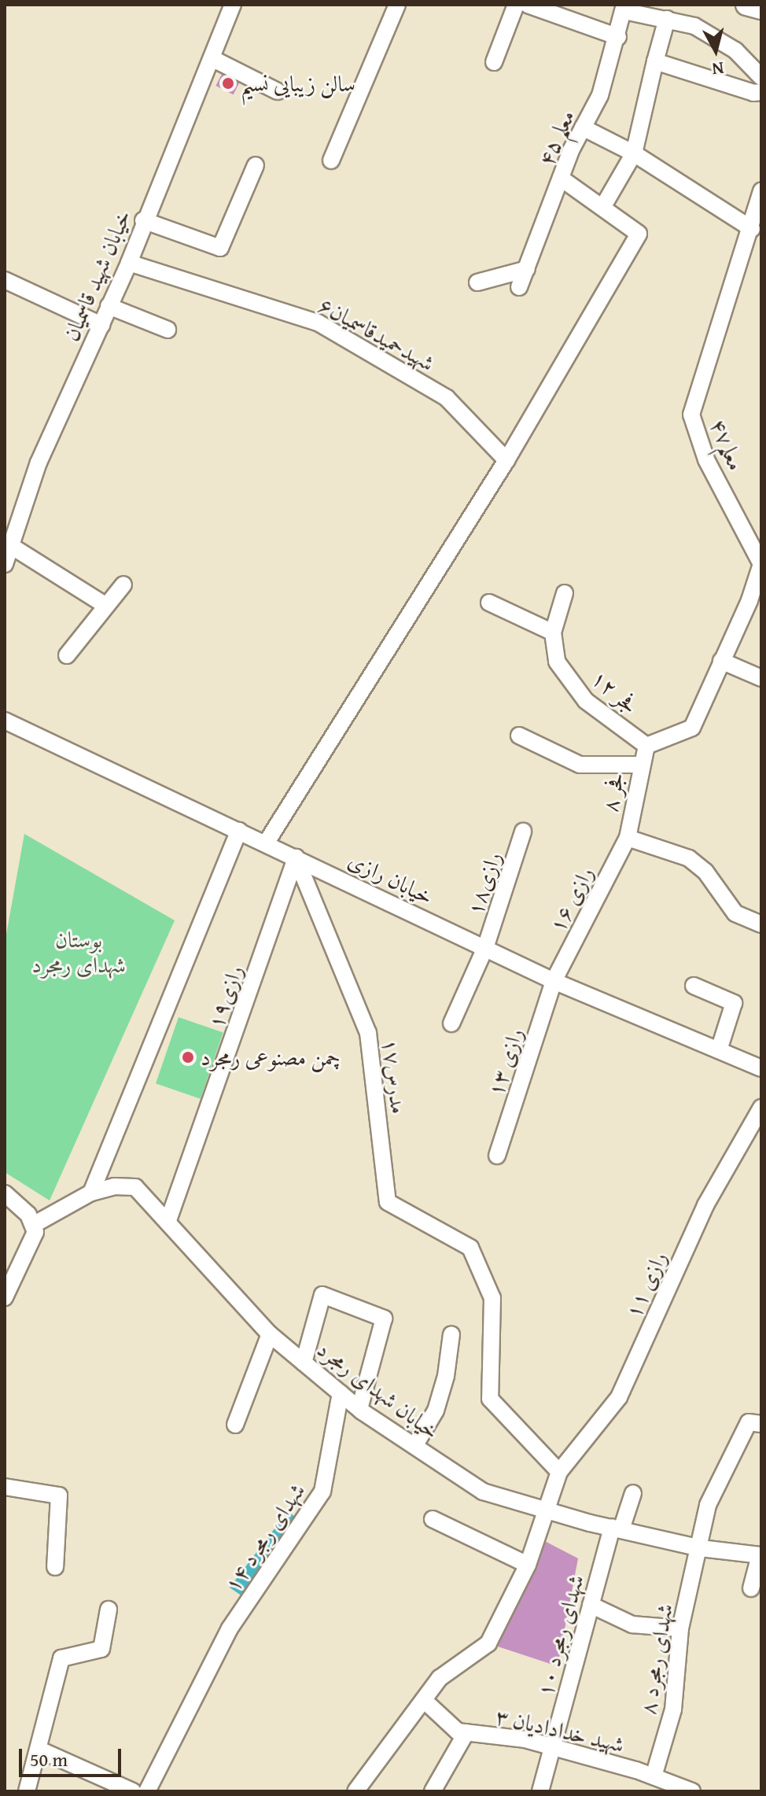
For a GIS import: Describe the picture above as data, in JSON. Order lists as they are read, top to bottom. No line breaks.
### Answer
{"streets":{"street":["معلم ۴۵","خیابان شهید قاسمیان","شهیدحمیدقاسمیان۶","معلم۴۷","فجر ۱۲","فجر ۸","خیابان رازی","رازی۱۸","رازی ۱۶","رازی۱۹","رازی ۱۳","مدرس۱۷","رازی ۱۱","خیابان شهدای رمجرد","شهدای رمجرد ۱۴","شهدای رمجرد ۱۰","شهدای رمجرد ۸","شهید خدادادیان ۳"]},"crossings":[["خیابان شهید قاسمیان","شهیدحمیدقاسمیان۶"],["معلم۴۷","فجر ۱۲"],["معلم۴۷","فجر ۸"],["فجر ۱۲","فجر ۸"],["فجر ۸","رازی ۱۶"],["خیابان رازی","رازی۱۸"],["خیابان رازی","رازی ۱۶"],["خیابان رازی","رازی۱۹"],["خیابان رازی","رازی ۱۳"],["خیابان رازی","مدرس۱۷"],["رازی ۱۶","رازی ۱۳"],["رازی۱۹","مدرس۱۷"],["رازی۱۹","خیابان شهدای رمجرد"],["مدرس۱۷","رازی ۱۱"],["رازی ۱۱","خیابان شهدای رمجرد"],["رازی ۱۱","شهید خدادادیان ۳"],["خیابان شهدای رمجرد","شهدای رمجرد ۱۴"],["خیابان شهدای رمجرد","شهدای رمجرد ۱۰"],["خیابان شهدای رمجرد","شهدای رمجرد ۸"],["شهدای رمجرد ۱۰","شهید خدادادیان ۳"],["شهدای رمجرد ۸","شهید خدادادیان ۳"]],"parks":["بوستان شهدای رمجرد"],"places":["سالن زیبایی نسیم","چمن مصنوعی رمجرد"],"scale_bar":"50 m","north":"bottom"}
